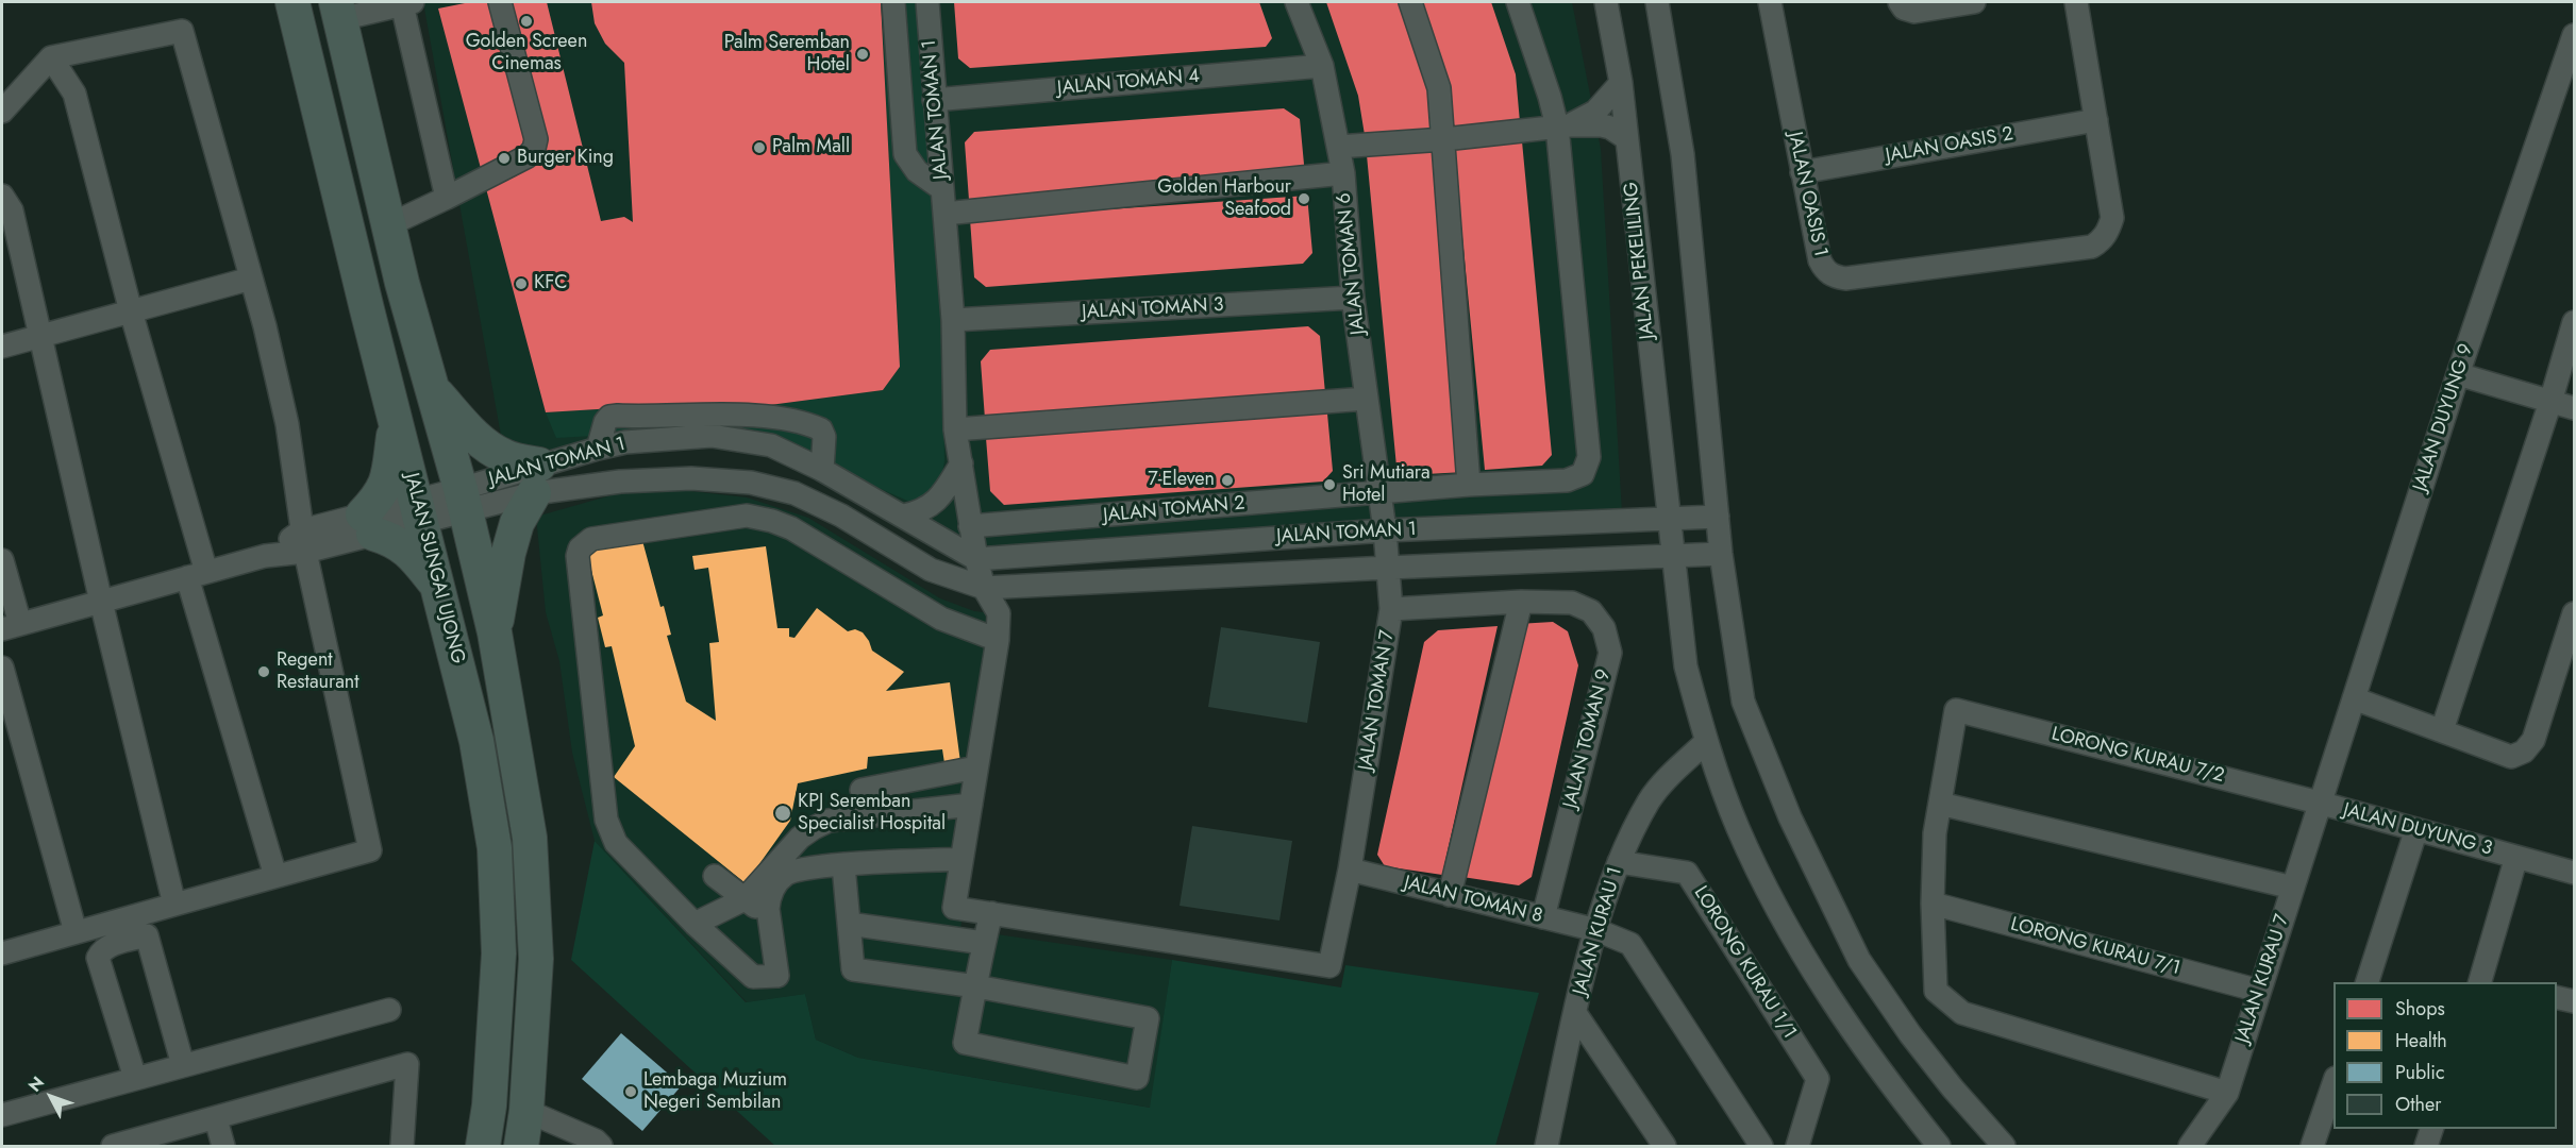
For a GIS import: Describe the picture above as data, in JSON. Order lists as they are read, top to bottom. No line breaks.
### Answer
{"streets":{"highway":["JALAN SUNGAI UJONG"],"street":["JALAN TOMAN 4","JALAN TOMAN 1","JALAN OASIS 2","JALAN OASIS 1","JALAN PEKELILING","JALAN TOMAN 6","JALAN TOMAN 3","JALAN DUYUNG 9","JALAN TOMAN 2","JALAN TOMAN 7","JALAN TOMAN 9","LORONG KURAU 7/2","JALAN DUYUNG 3","JALAN TOMAN 8","JALAN KURAU 1","LORONG KURAU 7/1","LORONG KURAU 1/1","JALAN KURAU 7"]},"crossings":[["JALAN TOMAN 4","JALAN TOMAN 1"],["JALAN TOMAN 4","JALAN TOMAN 6"],["JALAN TOMAN 1","JALAN PEKELILING"],["JALAN TOMAN 1","JALAN TOMAN 6"],["JALAN TOMAN 1","JALAN TOMAN 3"],["JALAN TOMAN 1","JALAN TOMAN 2"],["JALAN TOMAN 1","JALAN SUNGAI UJONG"],["JALAN TOMAN 1","JALAN TOMAN 7"],["JALAN OASIS 2","JALAN OASIS 1"],["JALAN PEKELILING","JALAN KURAU 1"],["JALAN TOMAN 6","JALAN TOMAN 3"],["JALAN TOMAN 6","JALAN TOMAN 2"],["JALAN TOMAN 6","JALAN TOMAN 7"],["JALAN DUYUNG 9","LORONG KURAU 7/2"],["JALAN DUYUNG 9","JALAN DUYUNG 3"],["JALAN DUYUNG 9","JALAN KURAU 7"],["JALAN TOMAN 7","JALAN TOMAN 9"],["JALAN TOMAN 7","JALAN TOMAN 8"],["JALAN TOMAN 9","JALAN TOMAN 8"],["LORONG KURAU 7/2","JALAN DUYUNG 3"],["LORONG KURAU 7/2","JALAN KURAU 7"],["JALAN DUYUNG 3","JALAN KURAU 7"],["JALAN TOMAN 8","JALAN KURAU 1"],["JALAN KURAU 1","LORONG KURAU 1/1"],["LORONG KURAU 7/1","JALAN KURAU 7"]],"places":["Golden Screen Cinemas","Palm Seremban Hotel","Palm Mall","Burger King","Golden Harbour Seafood","KFC","7-Eleven","Sri Mutiara Hotel","Regent Restaurant","KPJ Seremban Specialist Hospital","Lembaga Muzium Negeri Sembilan"],"legend":["Shops","Health","Public","Other"],"north":"top left"}
